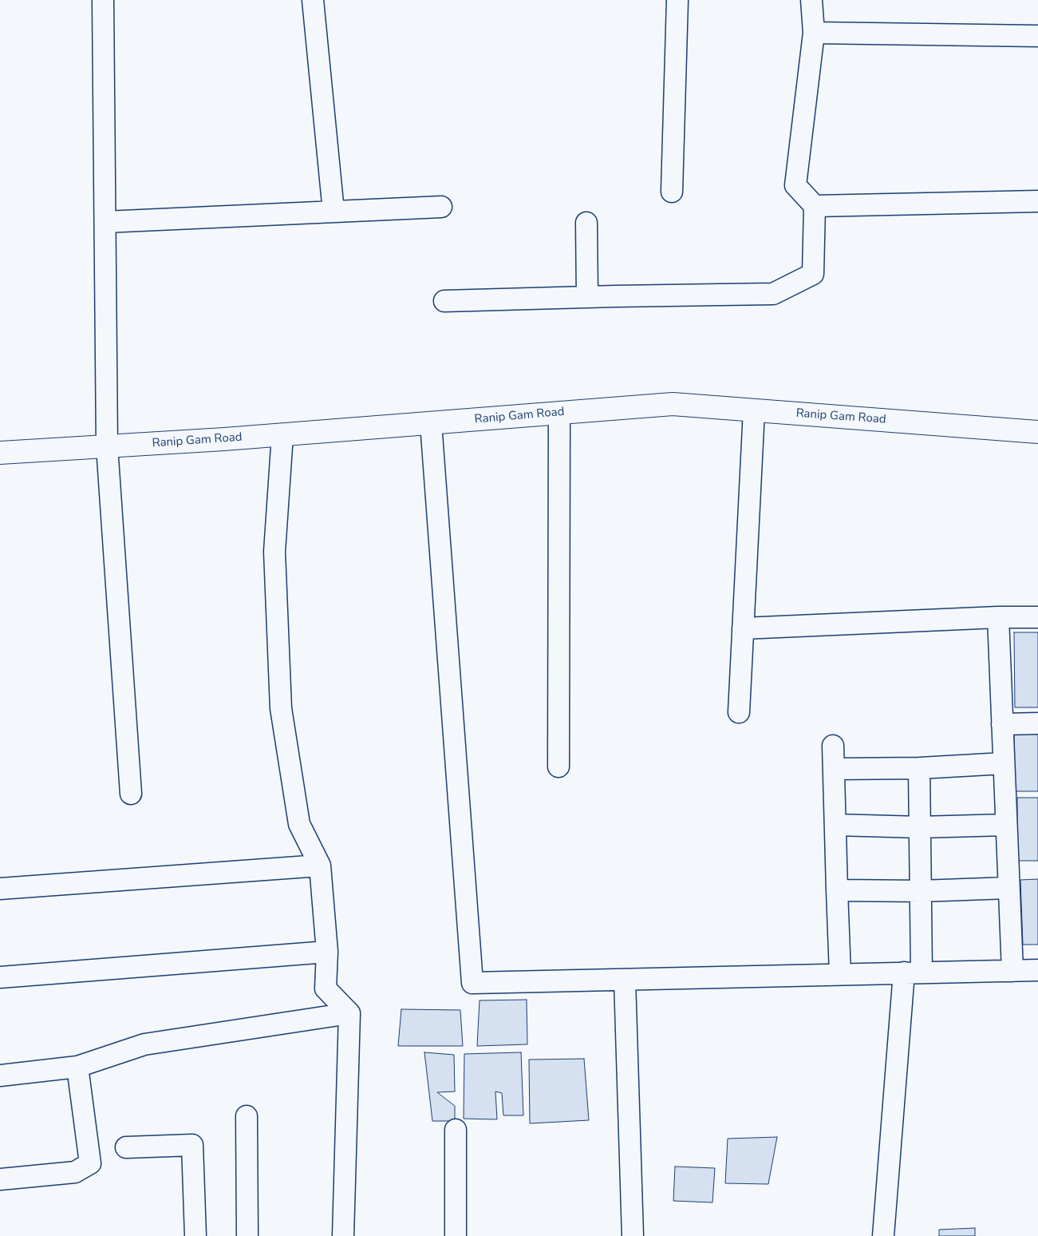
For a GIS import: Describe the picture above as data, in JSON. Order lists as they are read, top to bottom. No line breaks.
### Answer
{"streets":{"street":["Ranip Gam Road"]}}
